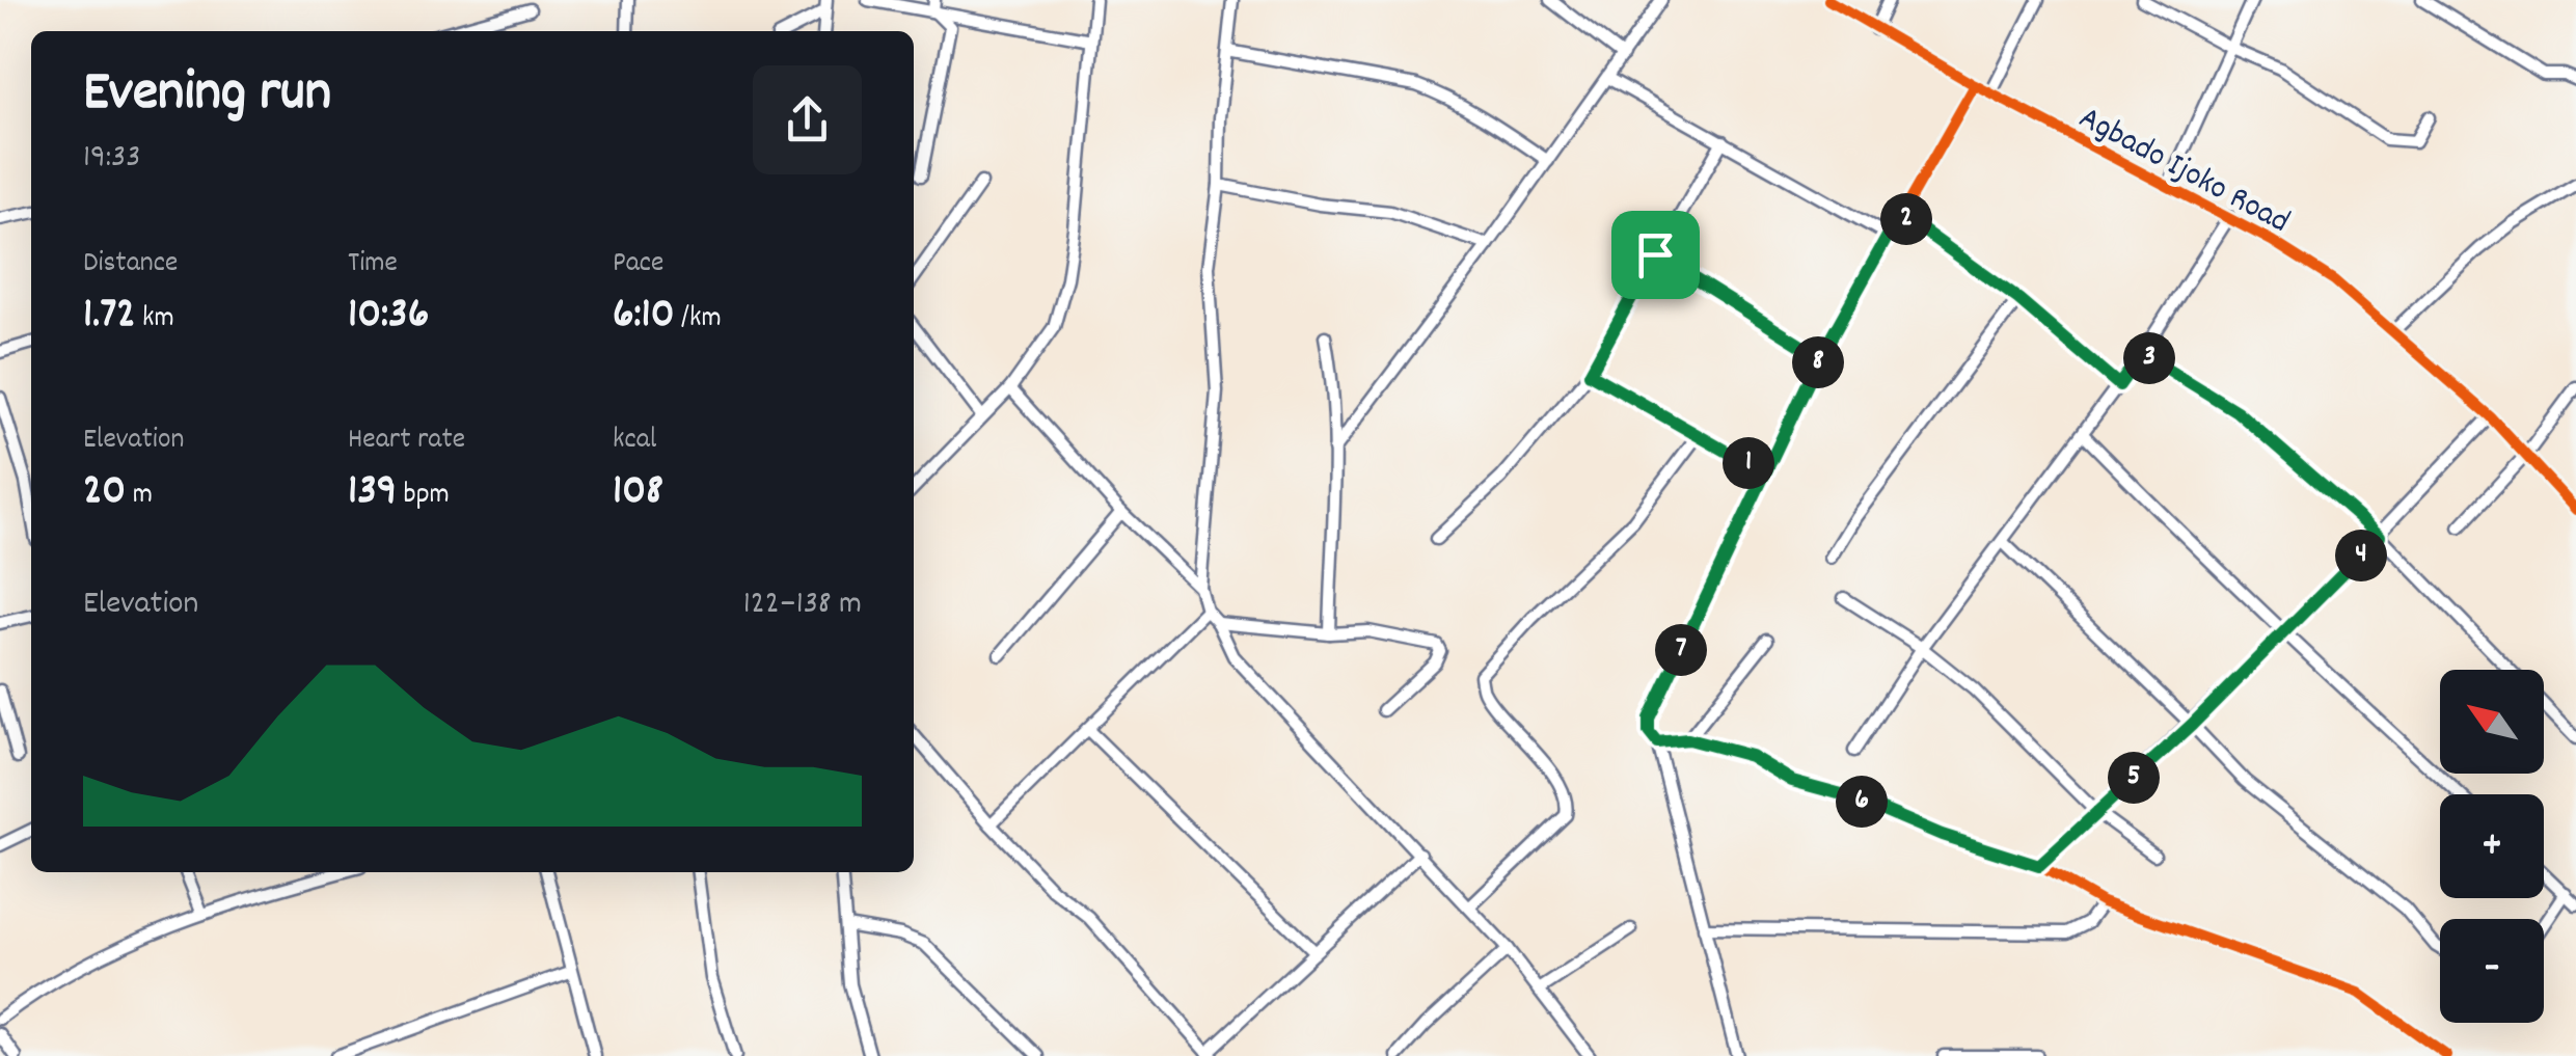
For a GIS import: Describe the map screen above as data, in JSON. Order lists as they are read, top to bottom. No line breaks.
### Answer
{"streets":{"street":["Agbado Ijoko Road"]},"north":"top left","page":{"heading":["Evening run","19:33"],"pins":["2","3","8","1","4","7","5","6"],"stats":[["Distance","1.72 km"],["Time","10:36"],["Pace","6:10 /km"],["Elevation","20 m"],["Heart rate","139 bpm"],["kcal","108"]],"chart":["Elevation","122–138 m"],"map_buttons":["+","−"]}}
